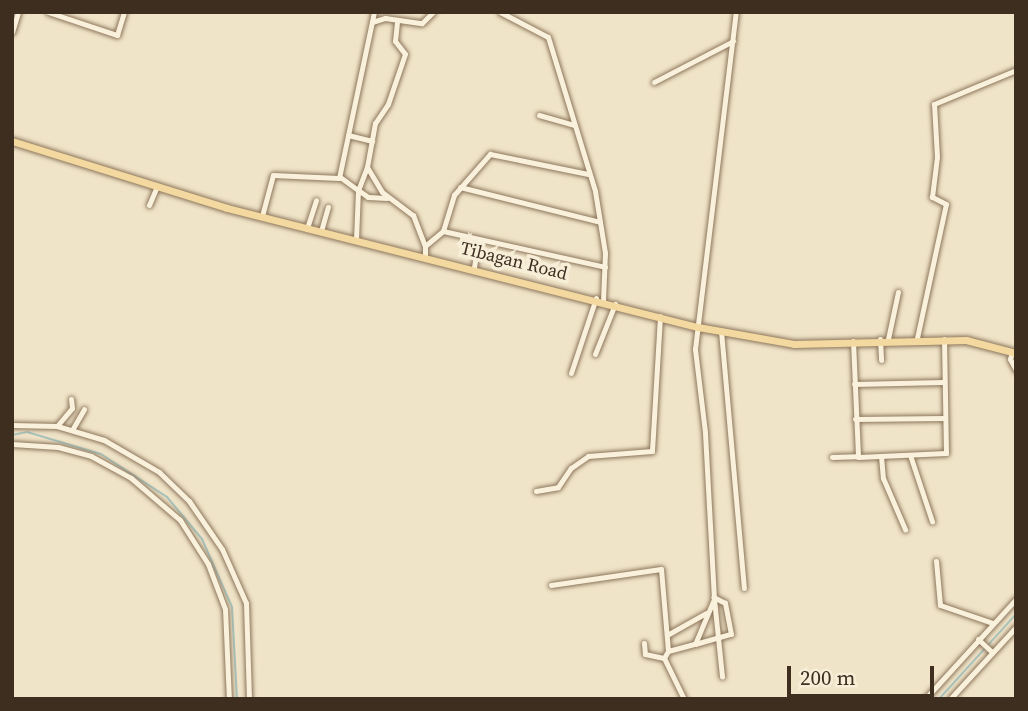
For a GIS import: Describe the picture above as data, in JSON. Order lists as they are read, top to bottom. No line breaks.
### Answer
{"streets":{"main road":["Tibagan Road"]},"scale_bar":"200 m"}
